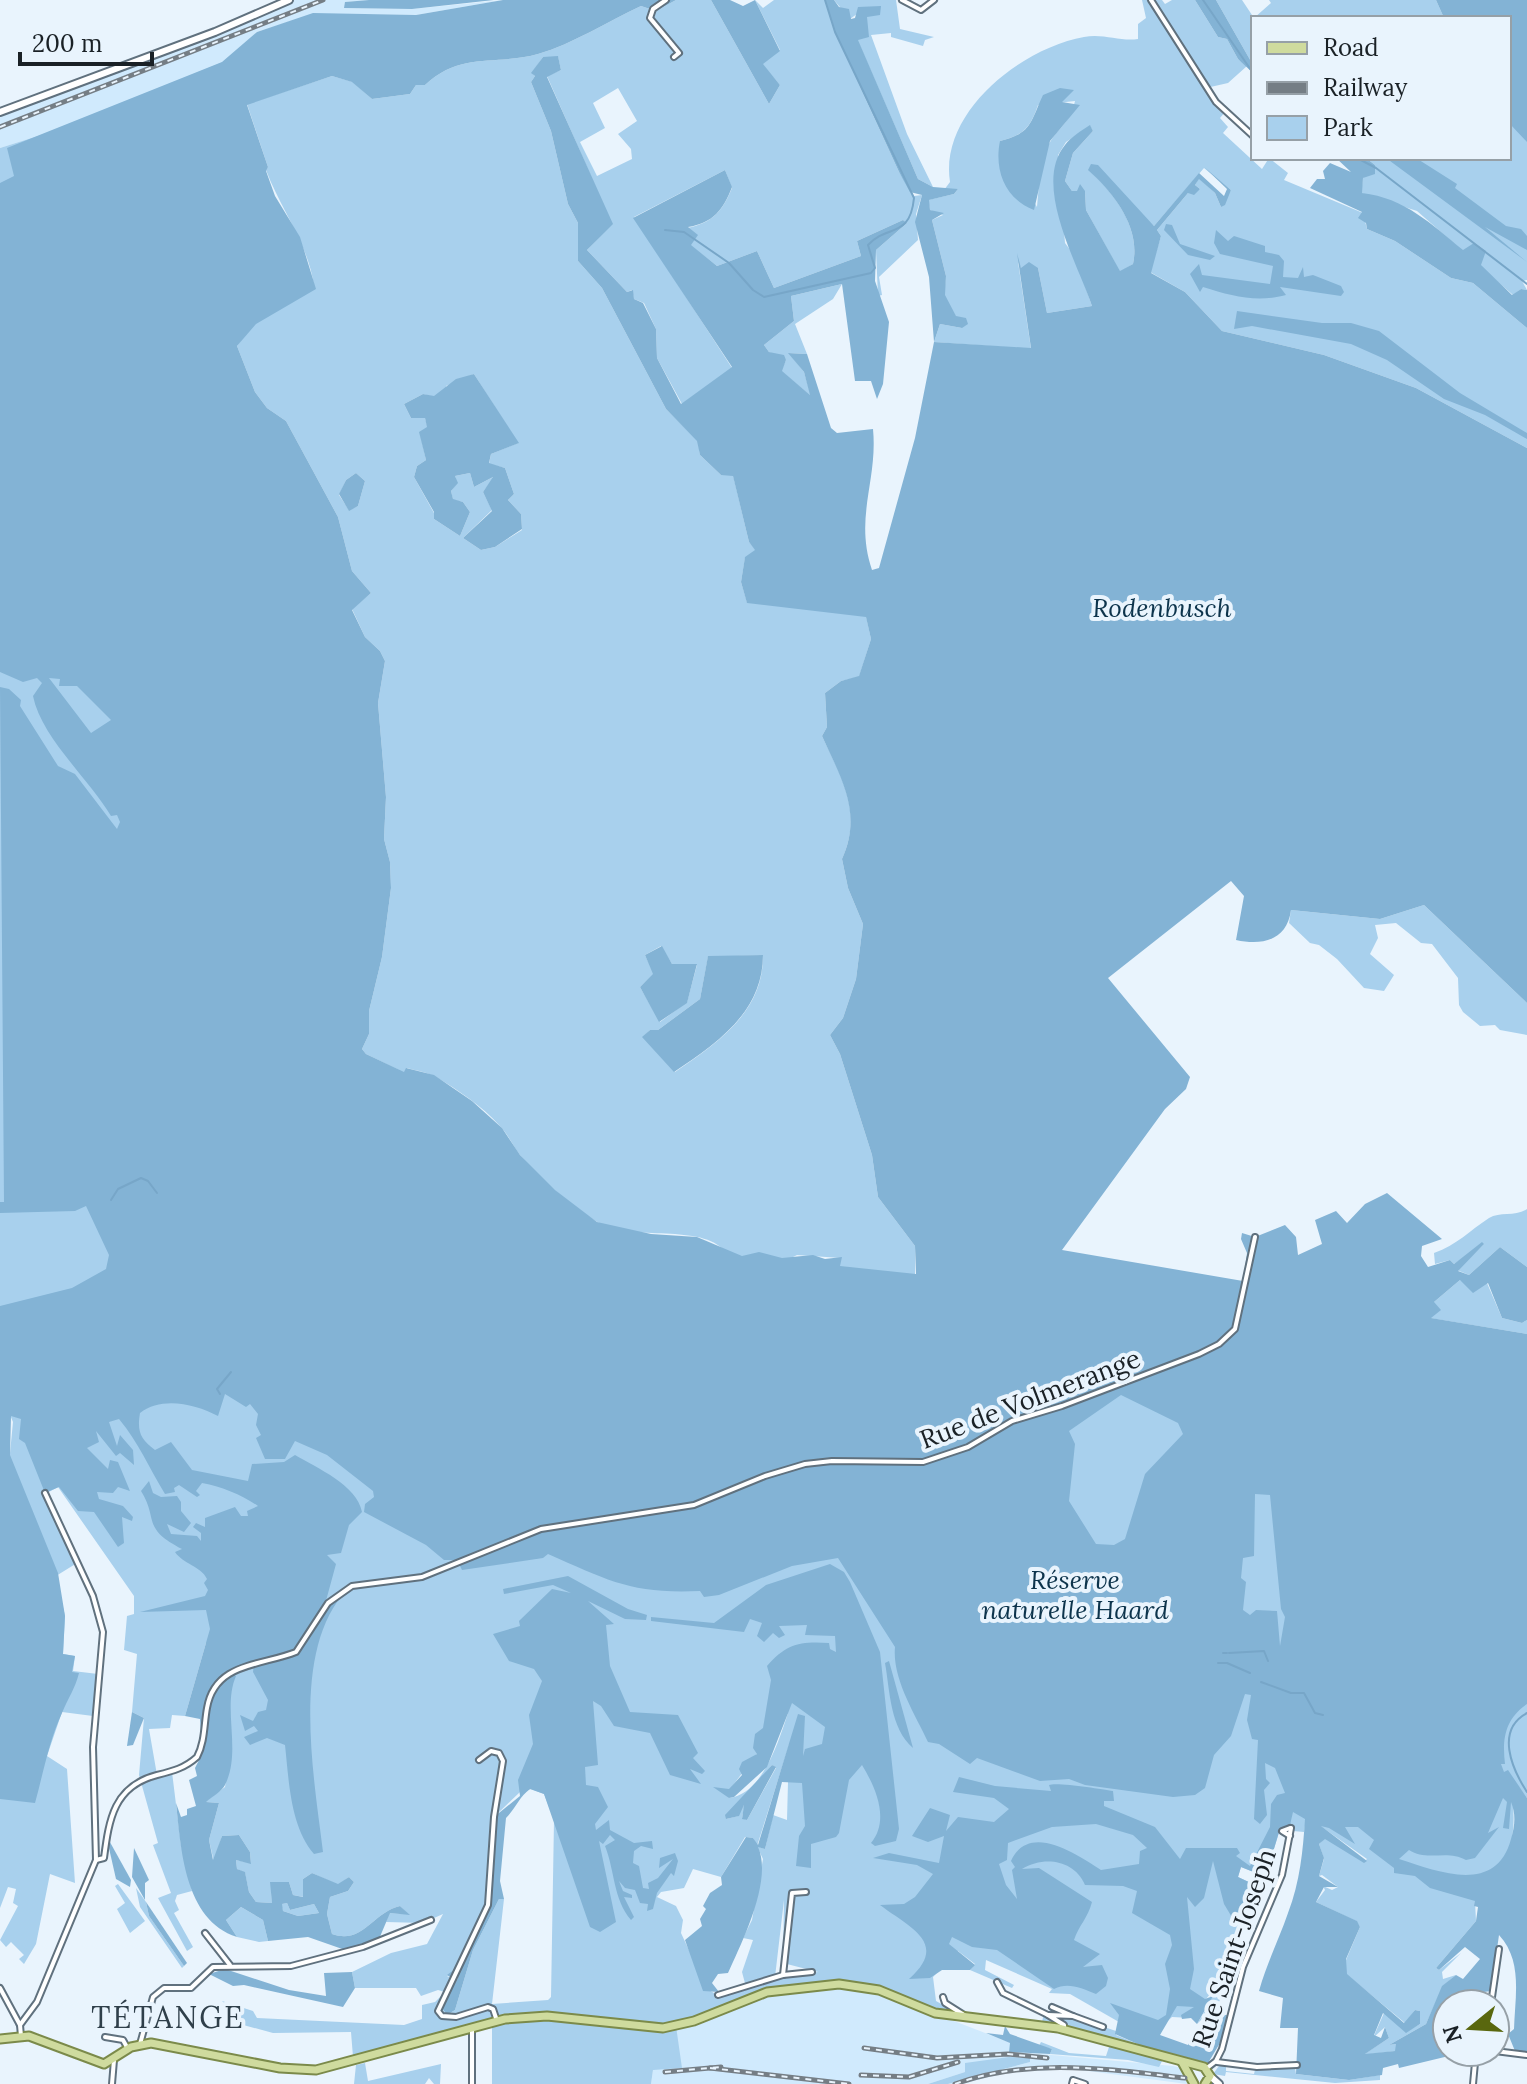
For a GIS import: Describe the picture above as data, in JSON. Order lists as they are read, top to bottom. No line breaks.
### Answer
{"streets":{"street":["Rue de Volmerange","Rue Saint-Joseph"]},"districts":["TÉTANGE"],"parks":["Rodenbusch","Réserve naturelle Haard"],"legend":["Road","Railway","Park"],"scale_bar":"200 m","north":"left"}
